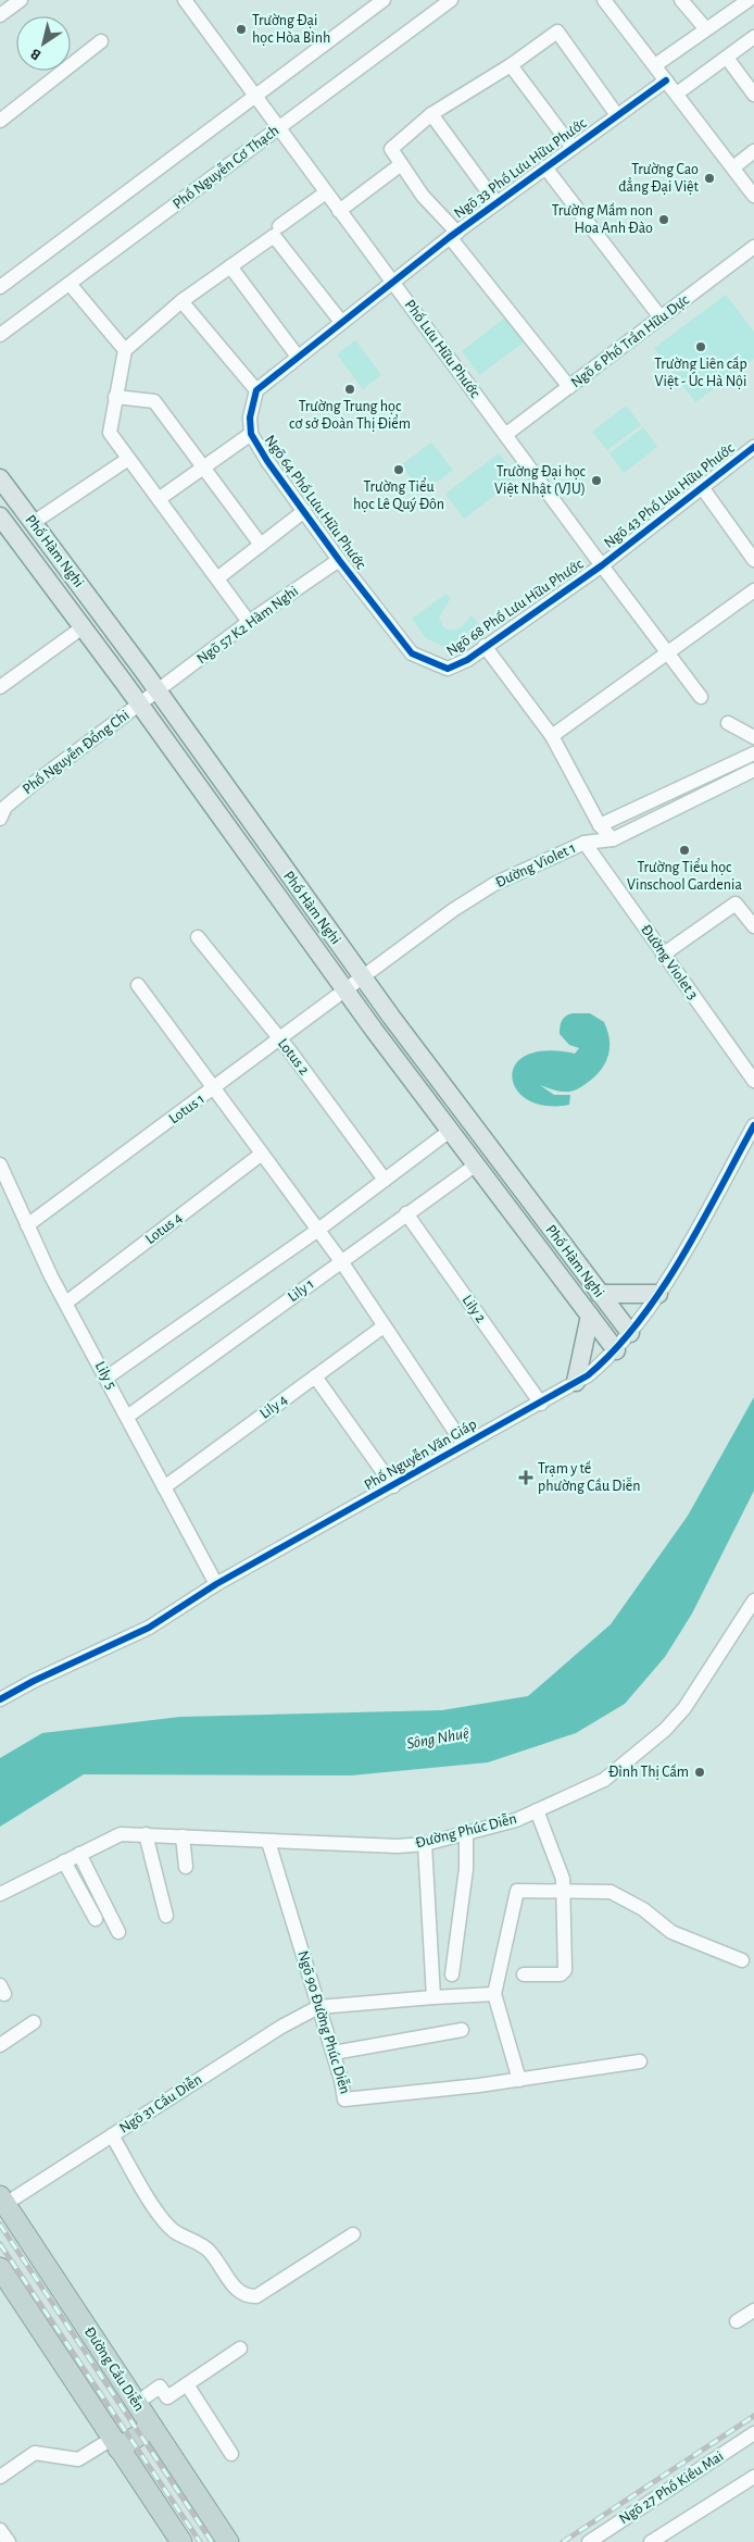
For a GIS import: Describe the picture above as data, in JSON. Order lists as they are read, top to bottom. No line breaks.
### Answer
{"streets":{"highway":["Đường Cầu Diễn"],"main road":["Phố Hàm Nghi"],"street":["Phố Nguyễn Cơ Thạch","Ngõ 33 Phố Lưu Hữu Phước","Ngõ 6 Phố Trần Hữu Dực","Phố Lưu Hữu Phước","Ngõ 43 Phố Lưu Hữu Phước","Ngõ 64 Phố Lưu Hữu Phước","Ngõ 68 Phố Lưu Hữu Phước","Ngõ 57 K2 Hàm Nghi","Phố Nguyễn Đổng Chi","Đường Violet 1","Đường Violet 3","Lotus 2","Lotus 1","Lotus 4","Lily 1","Lily 2","Lily 5","Lily 4","Phố Nguyễn Văn Giáp","Đường Phúc Diễn","Ngõ 90 Đường Phúc Diễn","Ngõ 31 Cầu Diễn","Ngõ 27 Phố Kiều Mai"]},"crossings":[["Phố Nguyễn Cơ Thạch","Phố Lưu Hữu Phước"],["Ngõ 33 Phố Lưu Hữu Phước","Phố Lưu Hữu Phước"],["Ngõ 6 Phố Trần Hữu Dực","Phố Lưu Hữu Phước"],["Phố Lưu Hữu Phước","Ngõ 43 Phố Lưu Hữu Phước"],["Phố Lưu Hữu Phước","Ngõ 68 Phố Lưu Hữu Phước"],["Ngõ 43 Phố Lưu Hữu Phước","Ngõ 68 Phố Lưu Hữu Phước"],["Ngõ 64 Phố Lưu Hữu Phước","Ngõ 68 Phố Lưu Hữu Phước"],["Ngõ 64 Phố Lưu Hữu Phước","Ngõ 57 K2 Hàm Nghi"],["Phố Hàm Nghi","Ngõ 57 K2 Hàm Nghi"],["Phố Hàm Nghi","Phố Nguyễn Đổng Chi"],["Phố Hàm Nghi","Đường Violet 1"],["Phố Hàm Nghi","Lotus 1"],["Phố Hàm Nghi","Lily 1"],["Phố Hàm Nghi","Phố Nguyễn Văn Giáp"],["Ngõ 57 K2 Hàm Nghi","Phố Nguyễn Đổng Chi"],["Đường Violet 1","Đường Violet 3"],["Đường Violet 1","Lotus 1"],["Lotus 2","Lotus 1"],["Lotus 1","Lily 5"],["Lotus 4","Lily 5"],["Lily 1","Lily 2"],["Lily 1","Lily 5"],["Lily 2","Phố Nguyễn Văn Giáp"],["Lily 5","Lily 4"],["Lily 5","Phố Nguyễn Văn Giáp"],["Đường Phúc Diễn","Ngõ 90 Đường Phúc Diễn"],["Ngõ 90 Đường Phúc Diễn","Ngõ 31 Cầu Diễn"],["Ngõ 31 Cầu Diễn","Đường Cầu Diễn"]],"water":["Sông Nhuệ"],"places":{"other":["Trường Đại học Hòa Bình","Trường Cao đẳng Đại Việt","Trường Mầm non Hoa Anh Đào","Trường Liên cấp Việt - Úc Hà Nội","Trường Trung học cơ sở Đoàn Thị Điểm","Trường Tiểu học Lê Quý Đôn","Trường Đại học Việt Nhật (VJU)","Trường Tiểu học Vinschool Gardenia","Đình Thị Cấm"],"health":["Trạm y tế phường Cầu Diễn"]},"north":"bottom left"}
